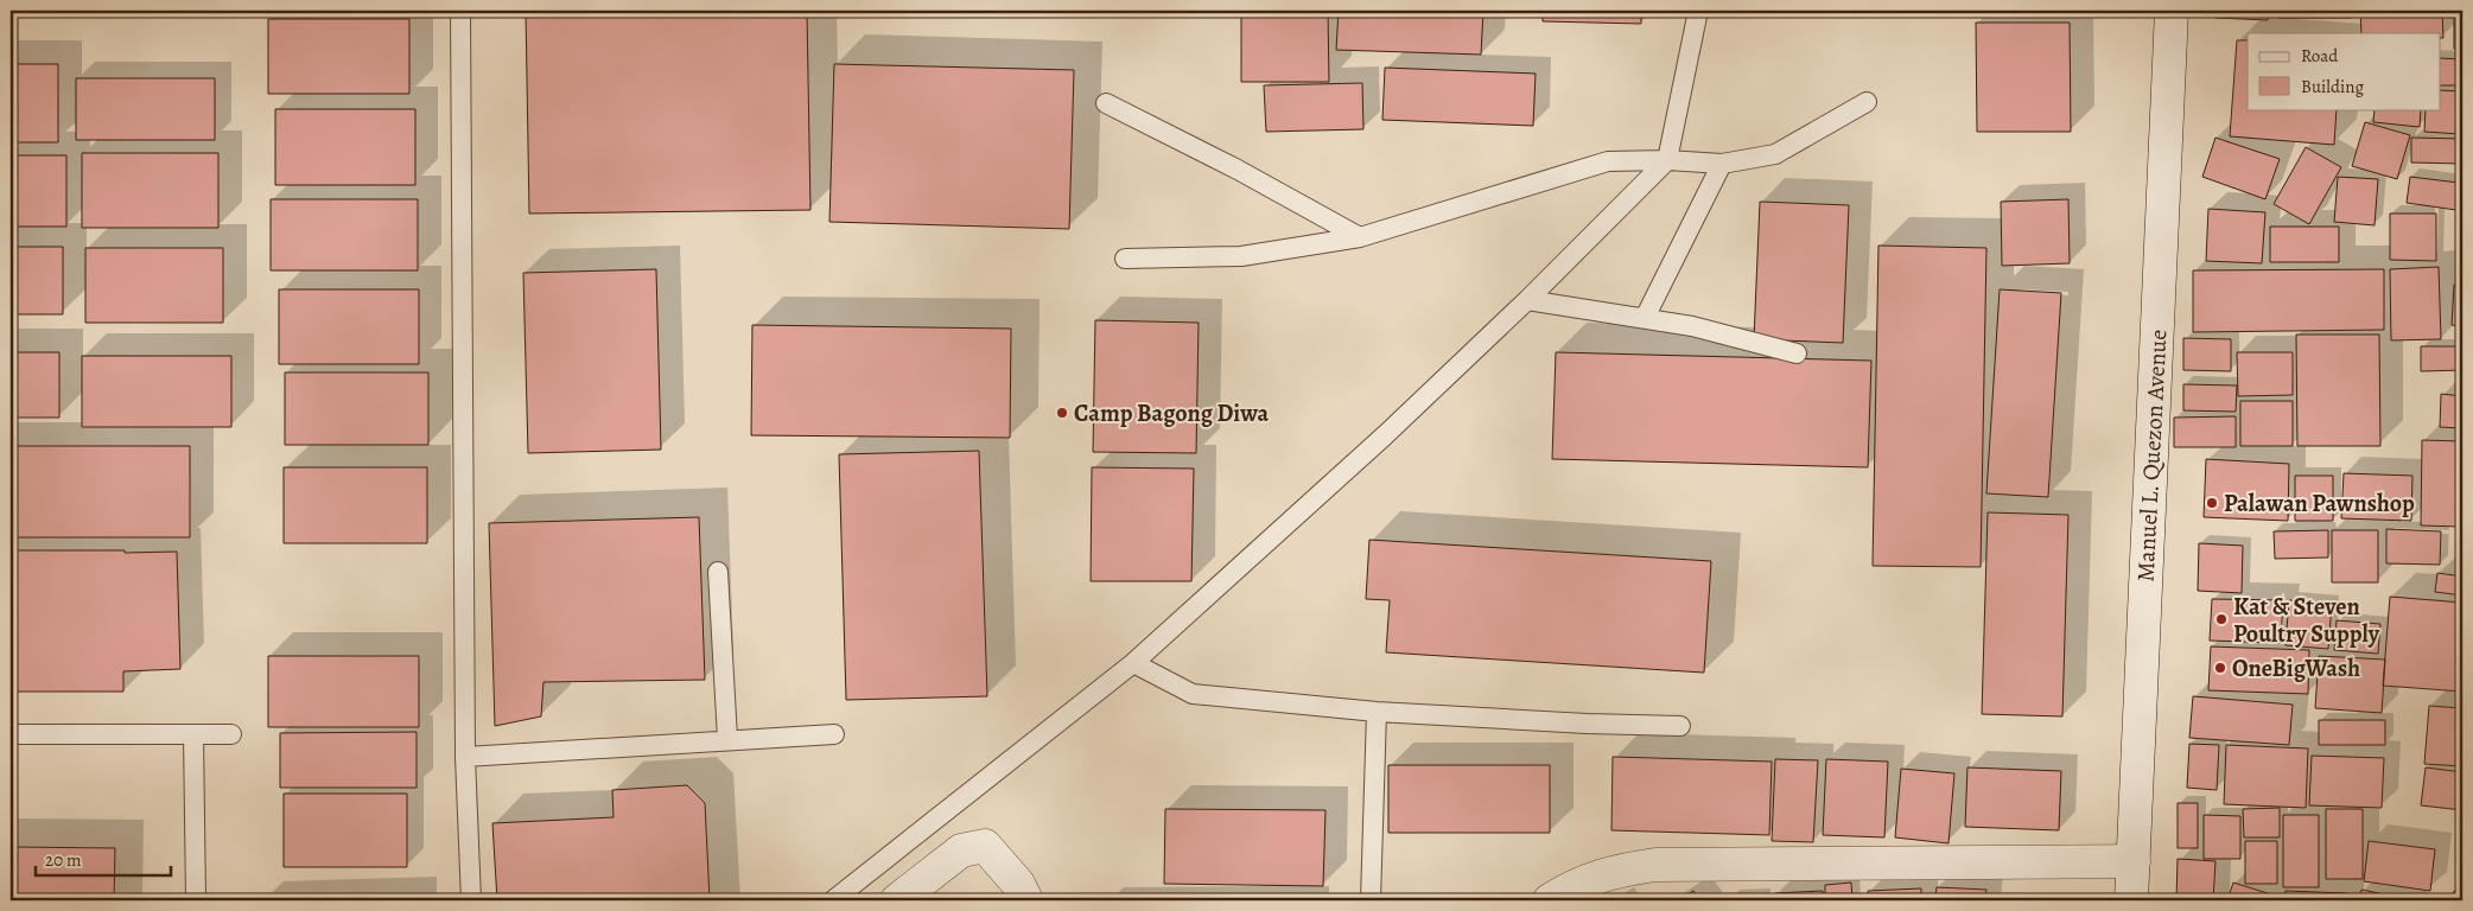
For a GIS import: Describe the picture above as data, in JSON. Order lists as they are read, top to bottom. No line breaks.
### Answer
{"streets":{"main road":["Manuel L. Quezon Avenue"]},"places":["Camp Bagong Diwa","Palawan Pawnshop","Kat & Steven Poultry Supply","OneBigWash"],"legend":["Road","Building"],"scale_bar":"20 m"}
